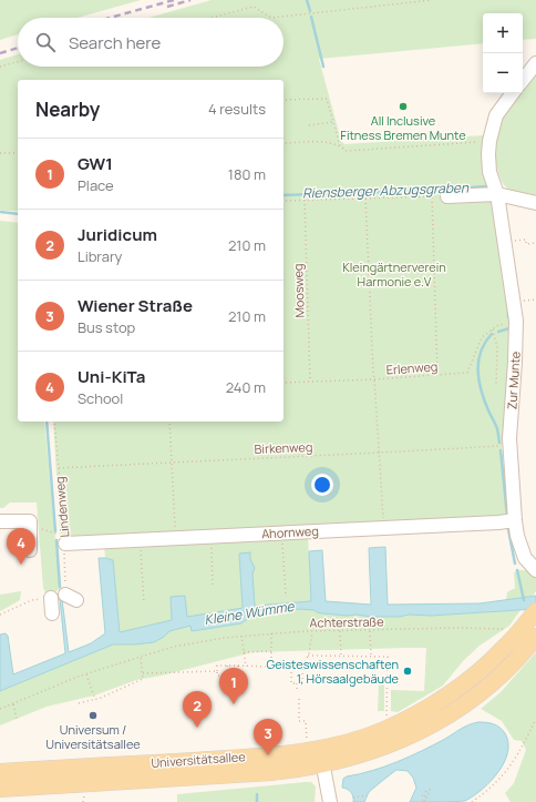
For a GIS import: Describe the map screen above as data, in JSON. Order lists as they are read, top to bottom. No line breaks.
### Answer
{"streets":{"main road":["Universitätsallee"],"street":["Zur Munte","Ahornweg"],"path":["Moosweg","Erlenweg","Birkenweg","Lindenweg","Achterstraße"]},"crossings":[["Moosweg","Erlenweg"],["Erlenweg","Zur Munte"],["Zur Munte","Birkenweg"],["Zur Munte","Ahornweg"],["Birkenweg","Lindenweg"],["Lindenweg","Ahornweg"],["Achterstraße","Universitätsallee"]],"water":["Riensberger Abzugsgraben","Kleine Wümme"],"parks":["Kleingärtnerverein Harmonie e.V"],"places":["All Inclusive Fitness Bremen Munte","Geisteswissenschaften 1, Hörsaalgebäude","Universum / Universitätsallee"],"page":{"map_buttons":["+","−"],"search":"Search here","heading":["Nearby","4 results"],"list":[{"mark":"1","name":"GW1","note":"Place","value":"180 m"},{"mark":"2","name":"Juridicum","note":"Library","value":"210 m"},{"mark":"3","name":"Wiener Straße","note":"Bus stop","value":"210 m"},{"mark":"4","name":"Uni-KiTa","note":"School","value":"240 m"}],"pins":["4","1","2","3"]}}
